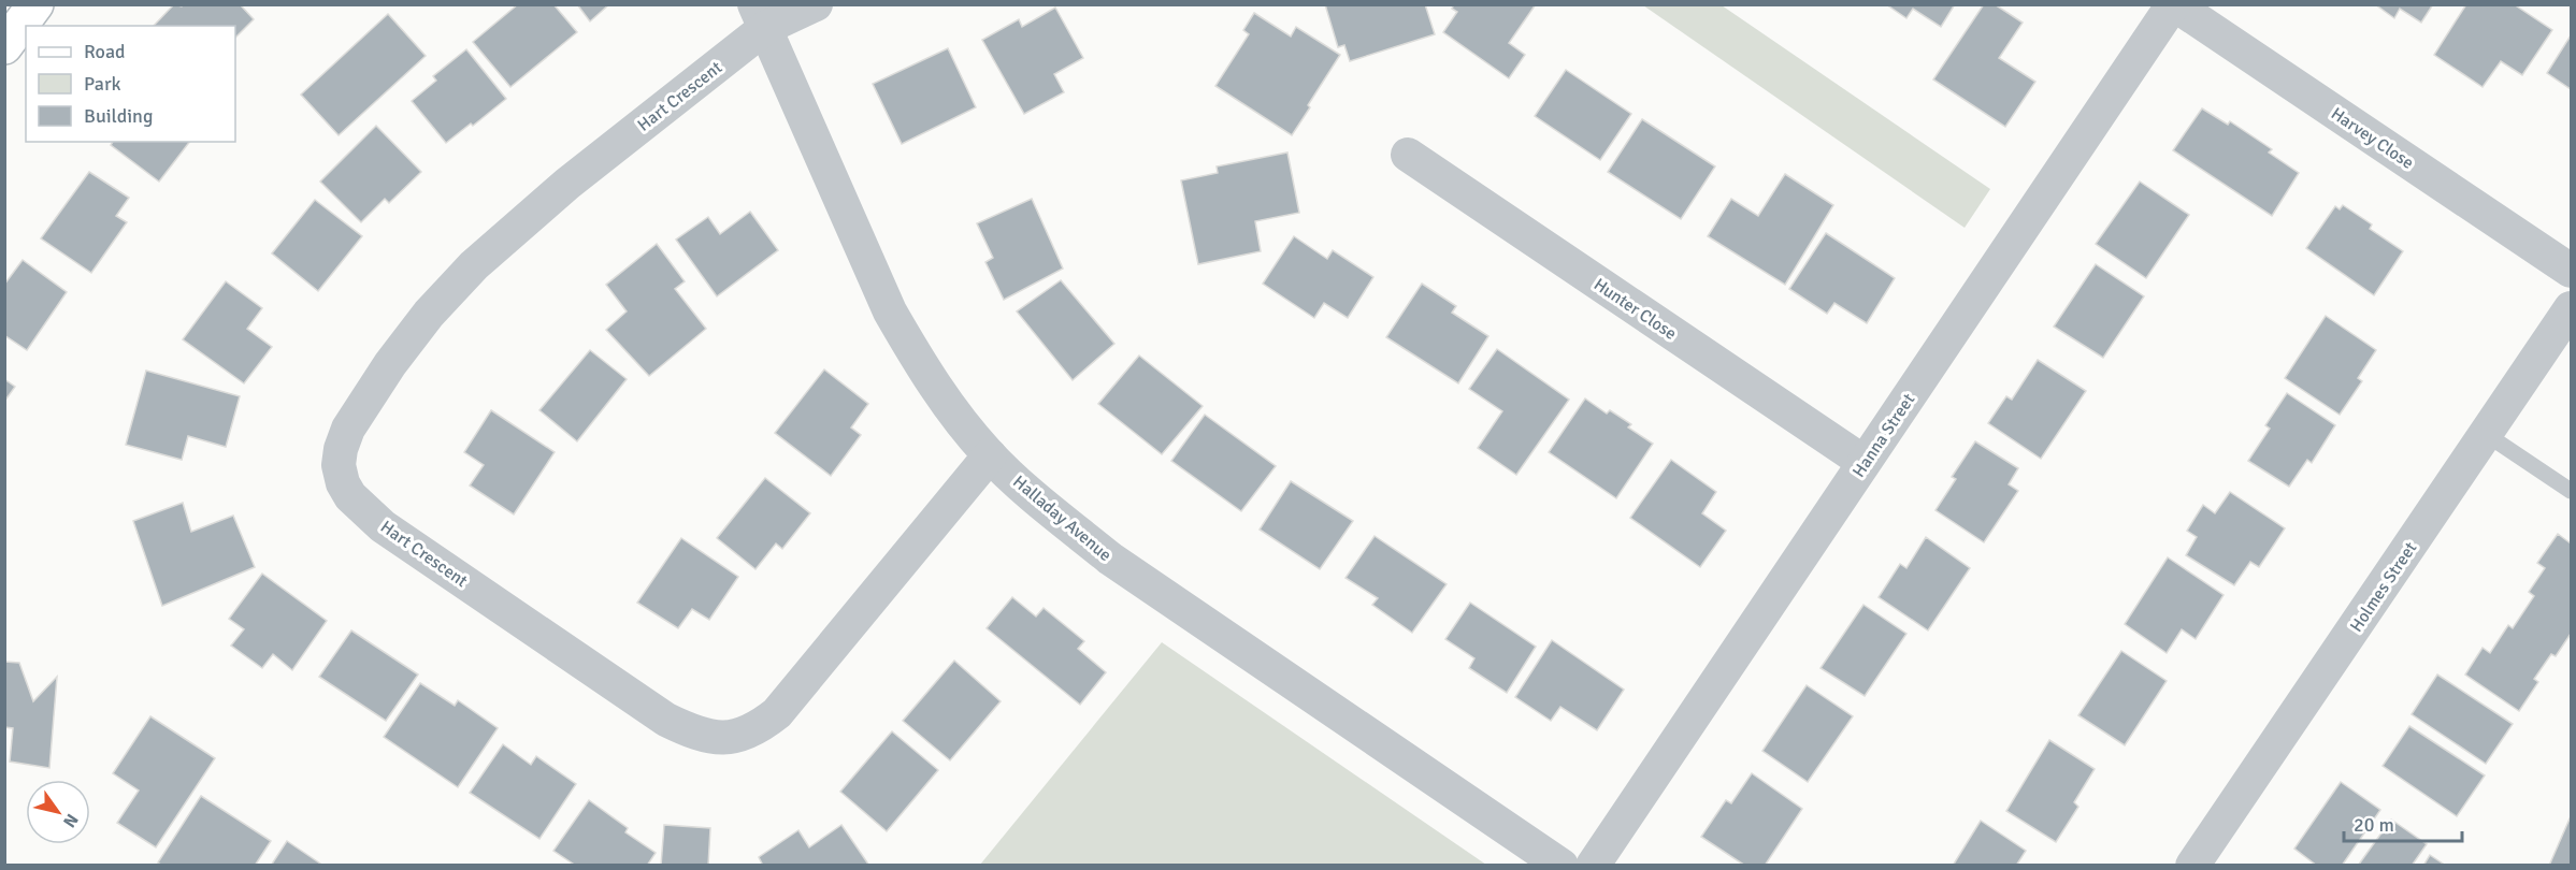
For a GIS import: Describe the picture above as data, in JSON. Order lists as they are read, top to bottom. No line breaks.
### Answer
{"streets":{"street":["Hart Crescent","Harvey Close","Hunter Close","Hanna Street","Halladay Avenue","Holmes Street"]},"crossings":[["Hart Crescent","Halladay Avenue"],["Harvey Close","Hanna Street"],["Hunter Close","Hanna Street"]],"legend":["Road","Park","Building"],"scale_bar":"20 m","north":"bottom right"}
